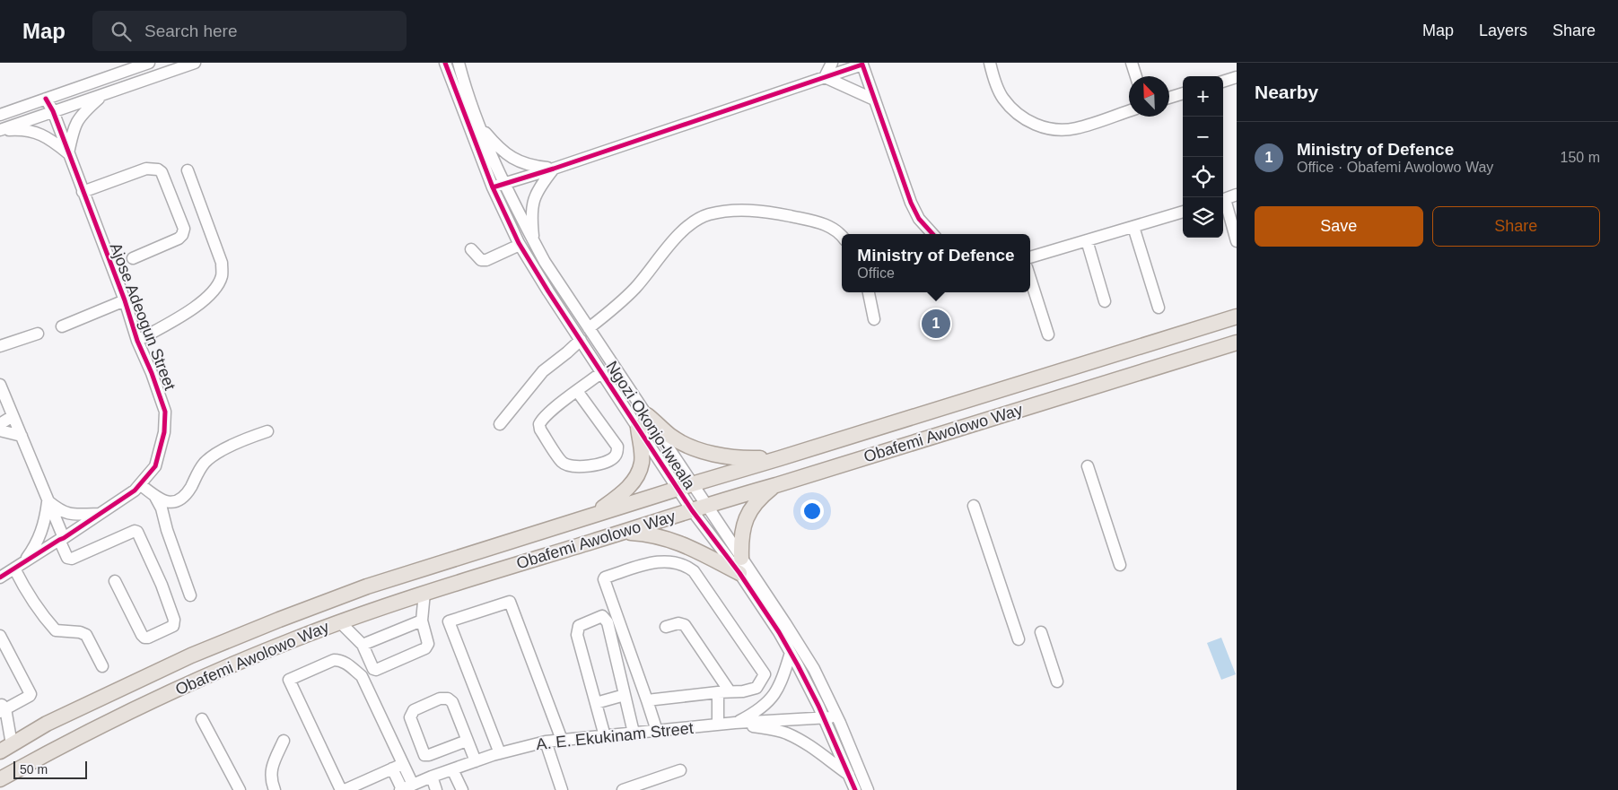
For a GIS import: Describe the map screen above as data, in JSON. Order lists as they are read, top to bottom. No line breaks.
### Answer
{"streets":{"main road":["Obafemi Awolowo Way"],"street":["Ajose Adeogun Street","Ngozi Okonjo-Iweala","A. E. Ekukinam Street"]},"crossings":[["Ngozi Okonjo-Iweala","Obafemi Awolowo Way"],["Ngozi Okonjo-Iweala","A. E. Ekukinam Street"]],"scale_bar":"50 m","north":"top left","page":{"header":"Map","search":"Search here","nav":["Map","Layers","Share"],"heading":"Nearby","map_buttons":["+","−"],"list":[{"mark":"1","name":"Ministry of Defence","note":"Office · Obafemi Awolowo Way","value":"150 m"}],"buttons":["Save","Share"],"popup":["Ministry of Defence","Office"],"pins":"1","scale":"50 m"}}
